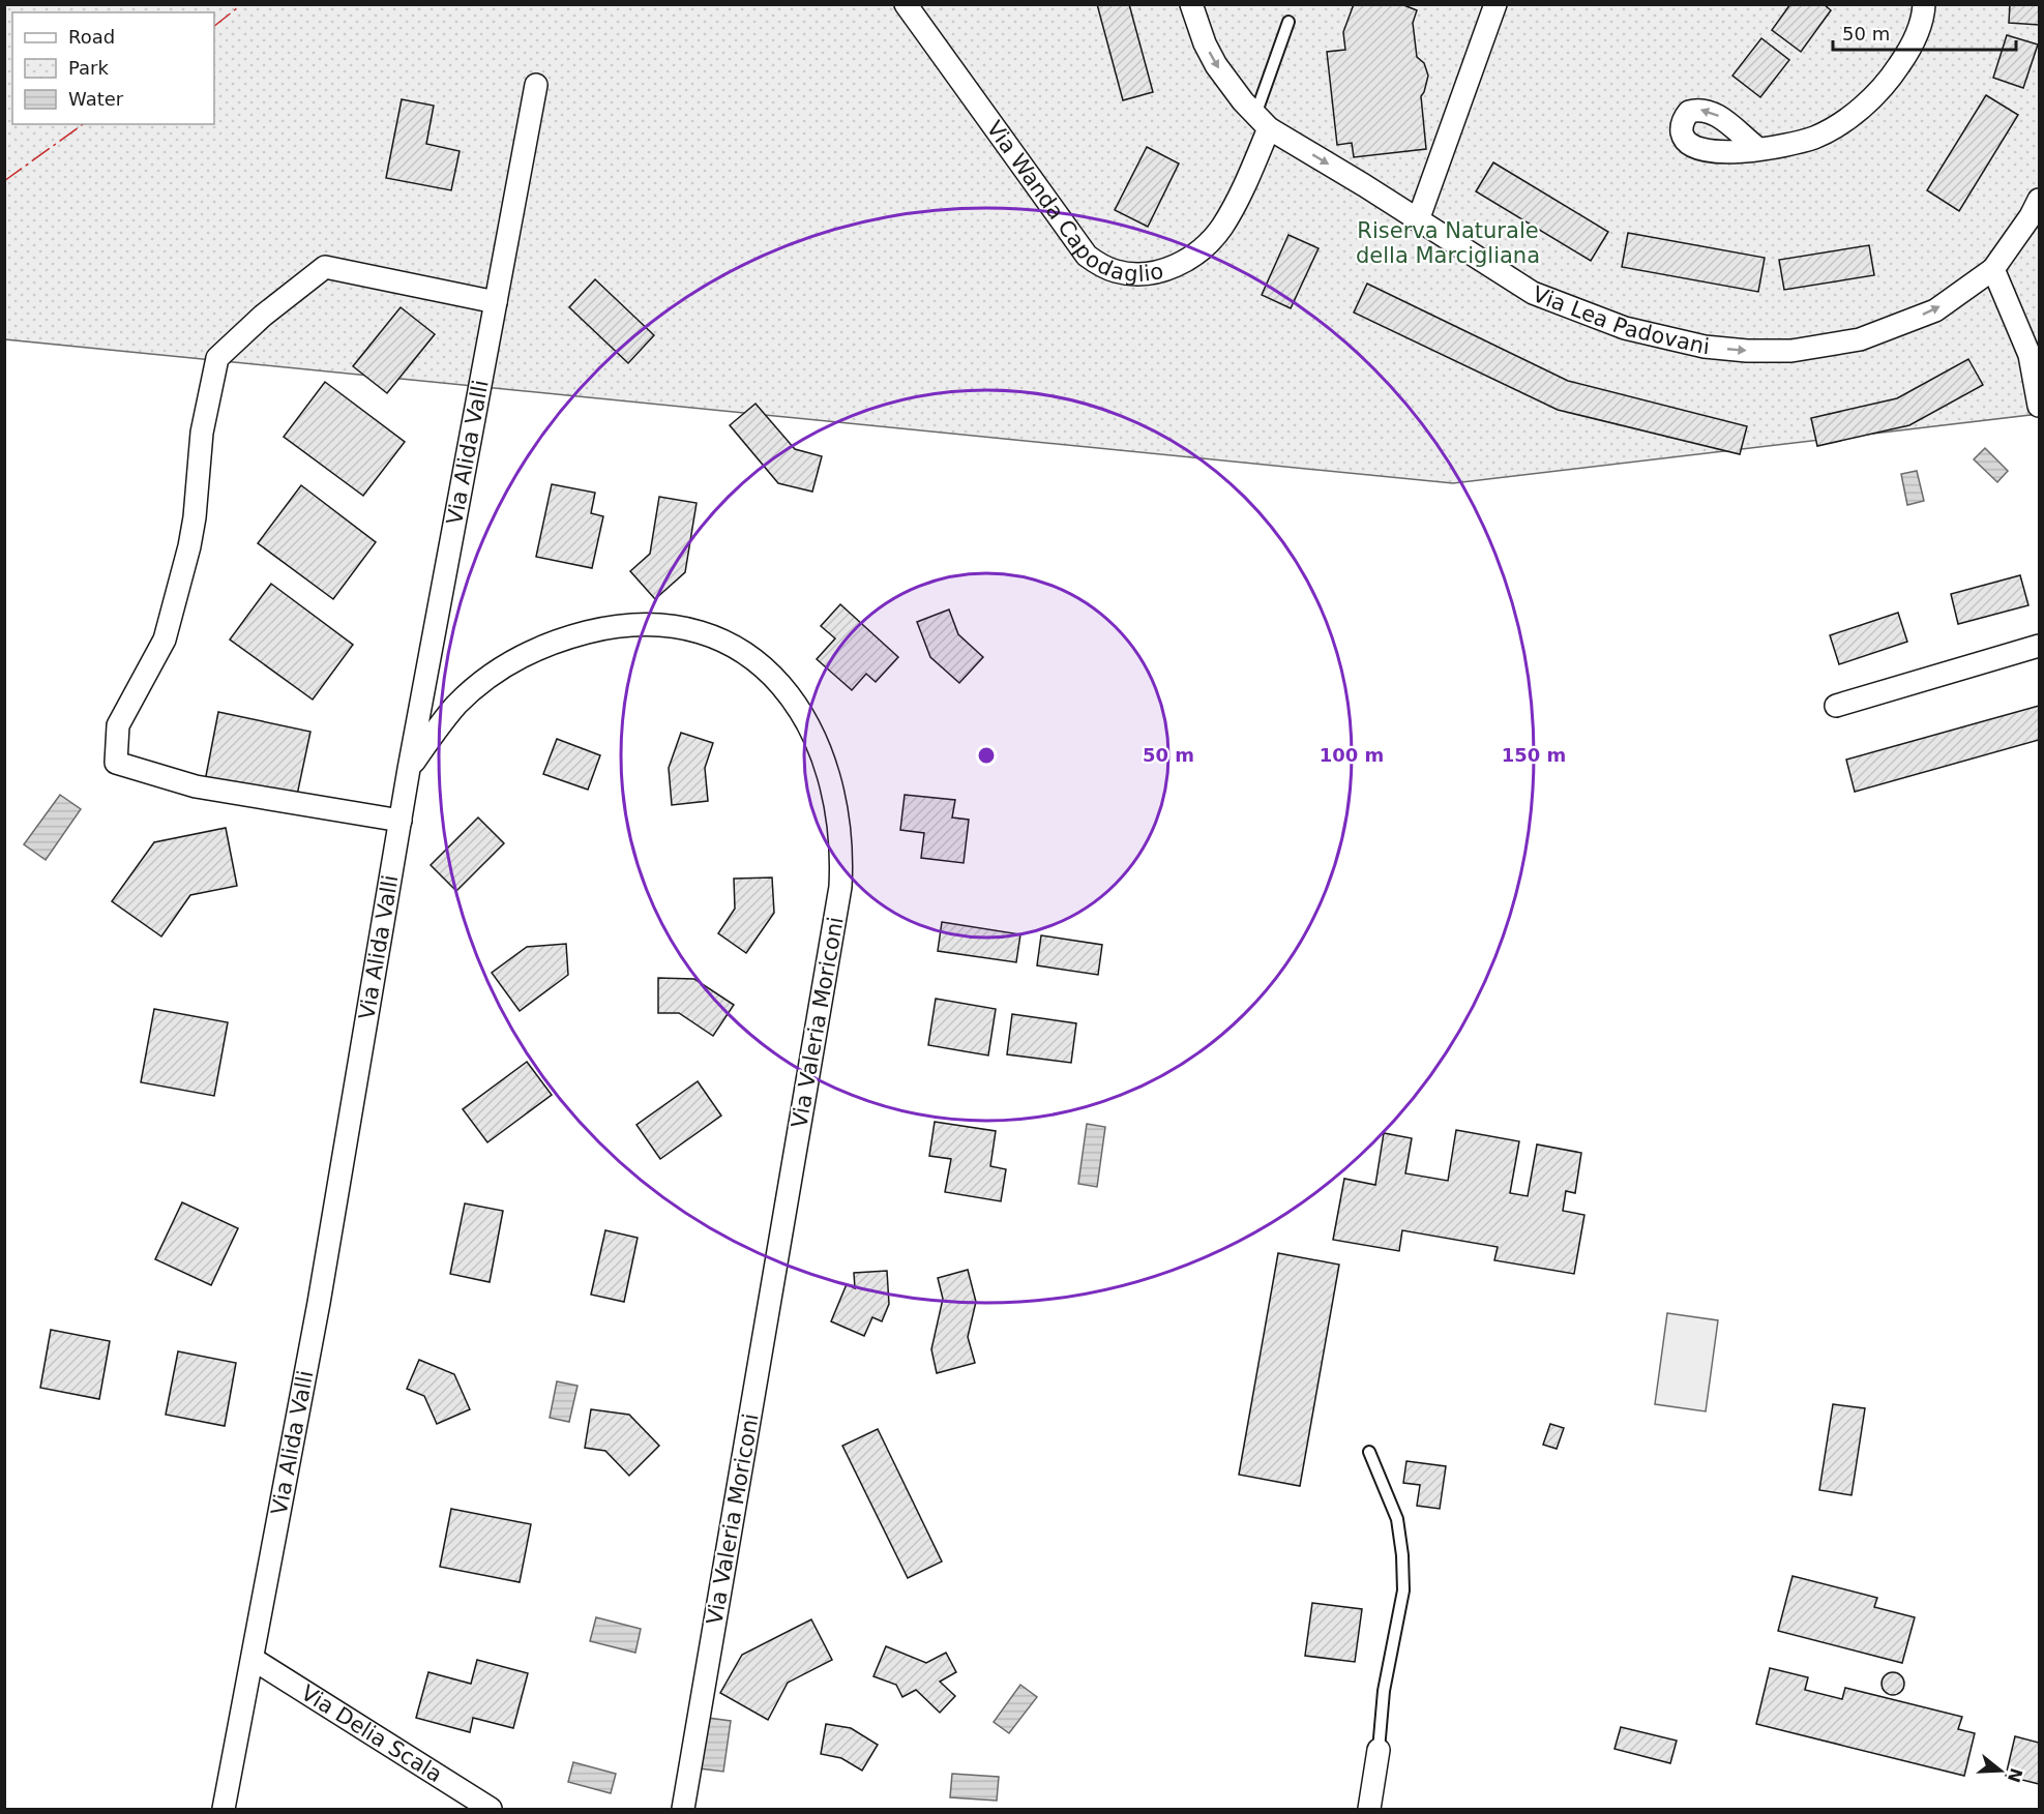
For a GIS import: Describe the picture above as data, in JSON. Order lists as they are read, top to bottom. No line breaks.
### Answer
{"streets":{"street":["Via Wanda Capodaglio","Via Lea Padovani","Via Alida Valli","Via Valeria Moriconi","Via Delia Scala"]},"crossings":[["Via Wanda Capodaglio","Via Lea Padovani"],["Via Alida Valli","Via Valeria Moriconi"],["Via Alida Valli","Via Delia Scala"]],"one_way":["Via Lea Padovani"],"parks":["Riserva Naturale della Marcigliana"],"legend":["Road","Park","Water"],"scale_bar":"50 m","north":"right","rings":["50 m","100 m","150 m"]}
